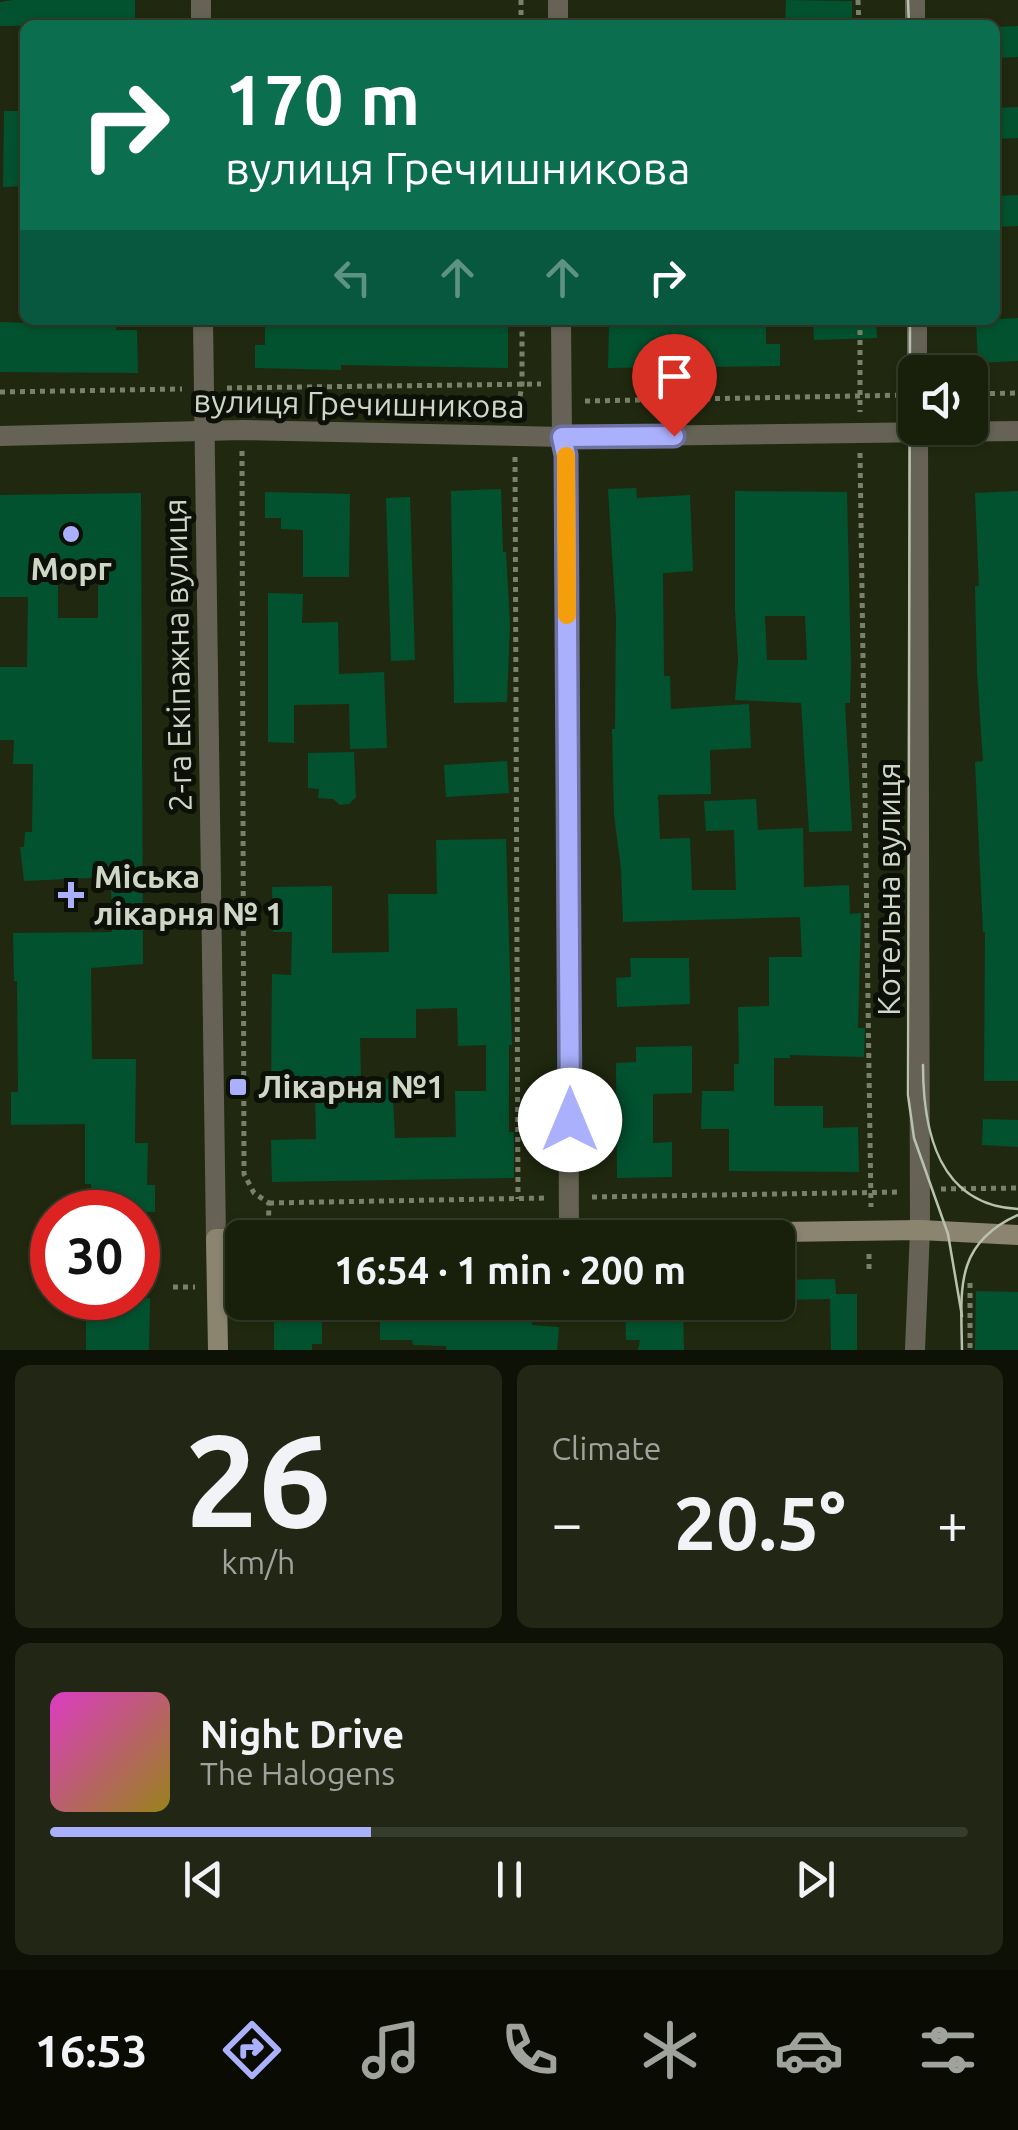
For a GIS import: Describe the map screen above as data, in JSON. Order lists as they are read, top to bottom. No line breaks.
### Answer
{"streets":{"main road":["2-га Екіпажна вулиця"],"street":["вулиця Гречишникова","Котельна вулиця"]},"crossings":[["вулиця Гречишникова","2-га Екіпажна вулиця"]],"places":{"other":["Морг"],"health":["Міська лікарня № 1"],"transit":["Лікарня №1"]},"page":{"turn":["170 m","вулиця Гречишникова"],"limit":"30","trip":"16:54 · 1 min · 200 m","tile":[["26","km/h"],"Climate"],"heat":["−","20.5°","+"],"song":["Night Drive","The Halogens"],"tabs":"16:53"}}
